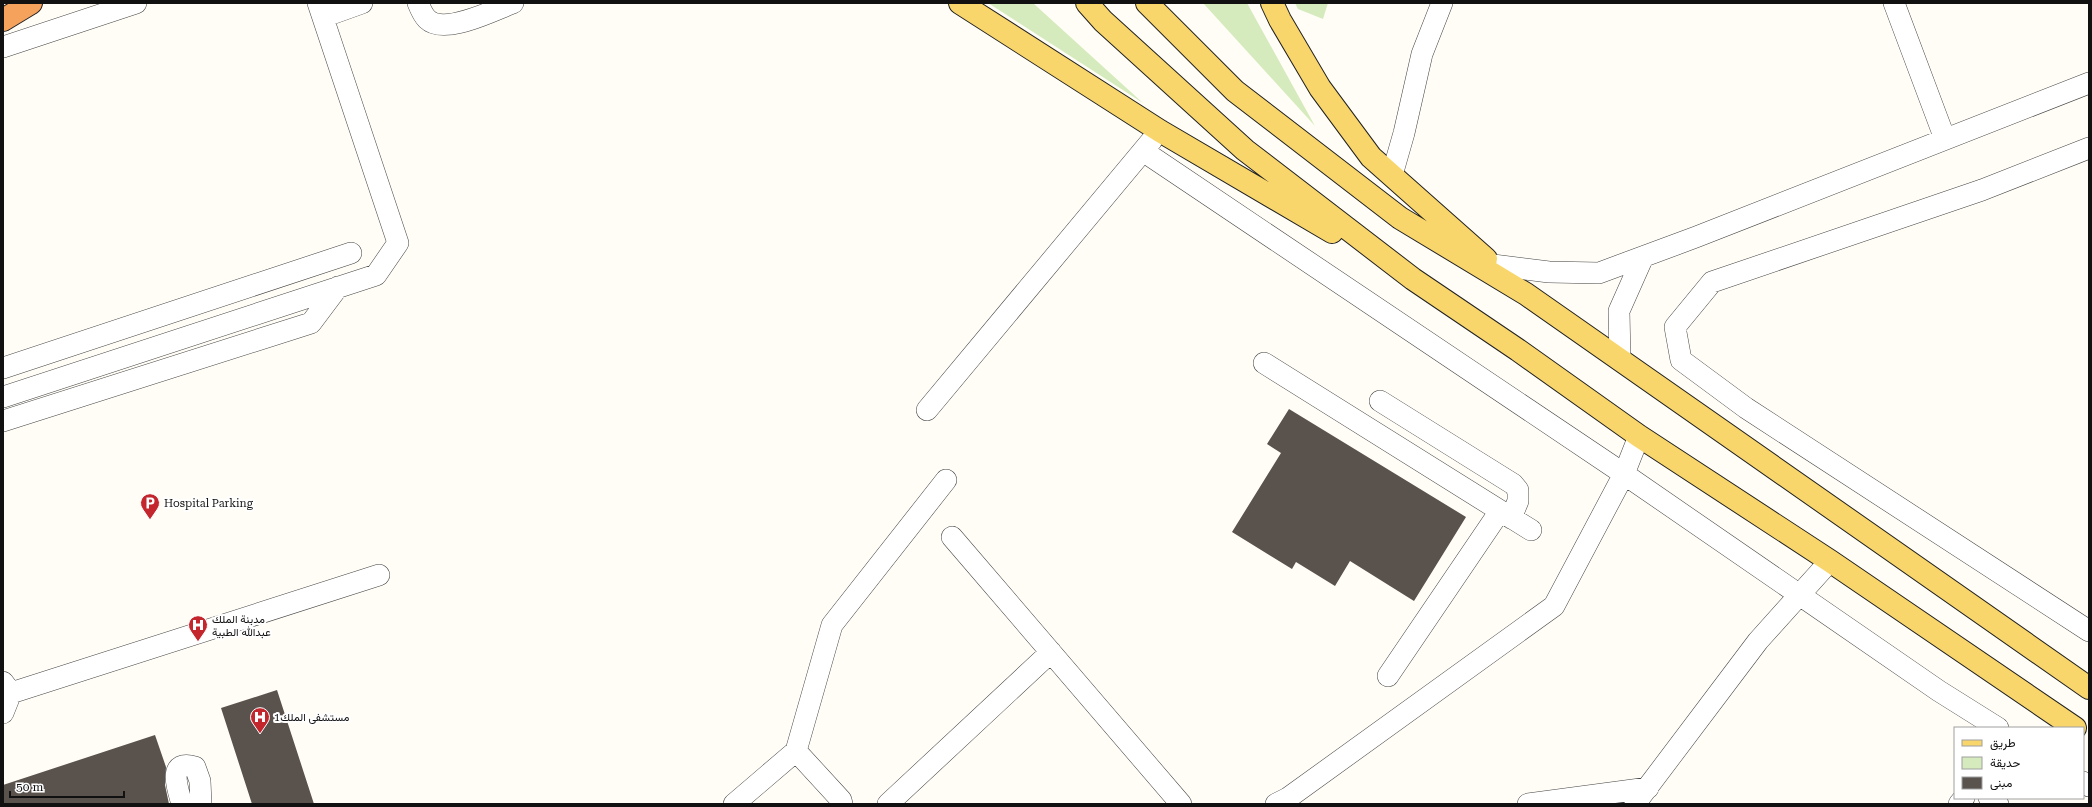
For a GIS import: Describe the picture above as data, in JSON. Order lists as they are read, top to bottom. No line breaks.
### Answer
{"places":{"parking":["Hospital Parking"],"hospital":["مدينة الملك عبدالله الطبية","مستشفى الملك1"]},"legend":["طريق","حديقة","مبنى"],"scale_bar":"50 m"}
